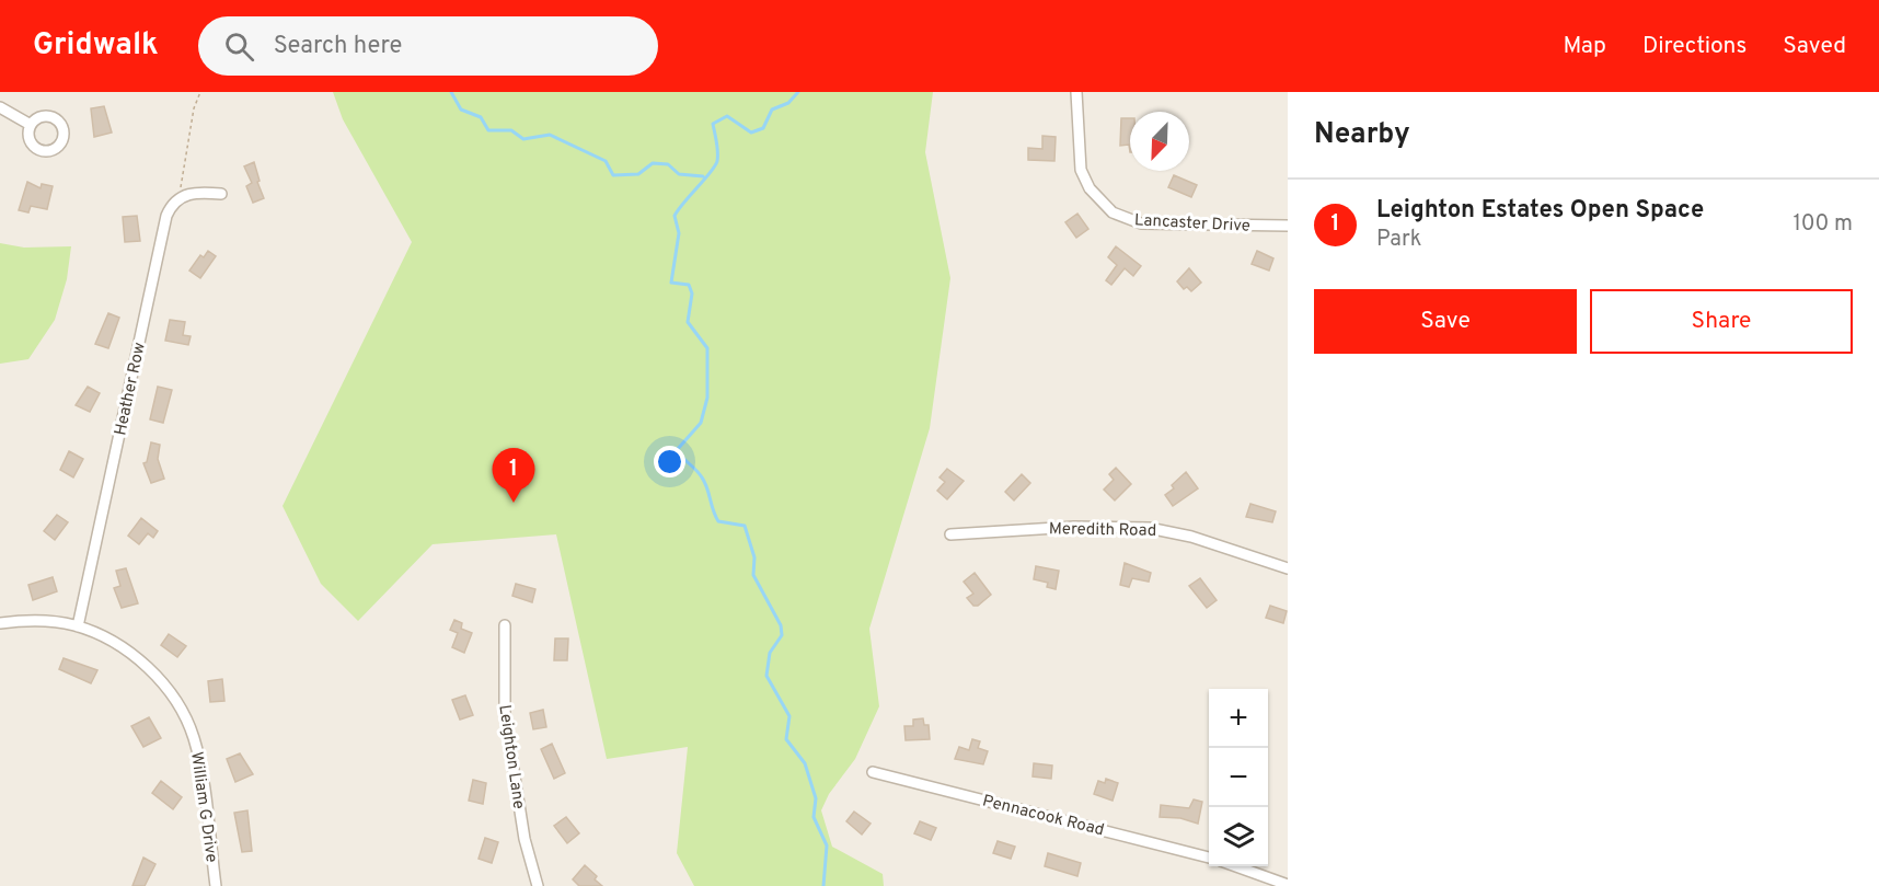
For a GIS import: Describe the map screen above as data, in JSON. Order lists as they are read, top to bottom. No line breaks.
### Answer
{"streets":{"street":["Lancaster Drive","Heather Row","Meredith Road","Leighton Lane","William G Drive","Pennacook Road"]},"crossings":[["Heather Row","William G Drive"]],"north":"bottom left","page":{"header":"Gridwalk","search":"Search here","nav":["Map","Directions","Saved"],"heading":"Nearby","list":[{"mark":"1","name":"Leighton Estates Open Space","note":"Park","value":"100 m"}],"buttons":["Save","Share"],"pins":"1","map_buttons":["+","−"]}}
